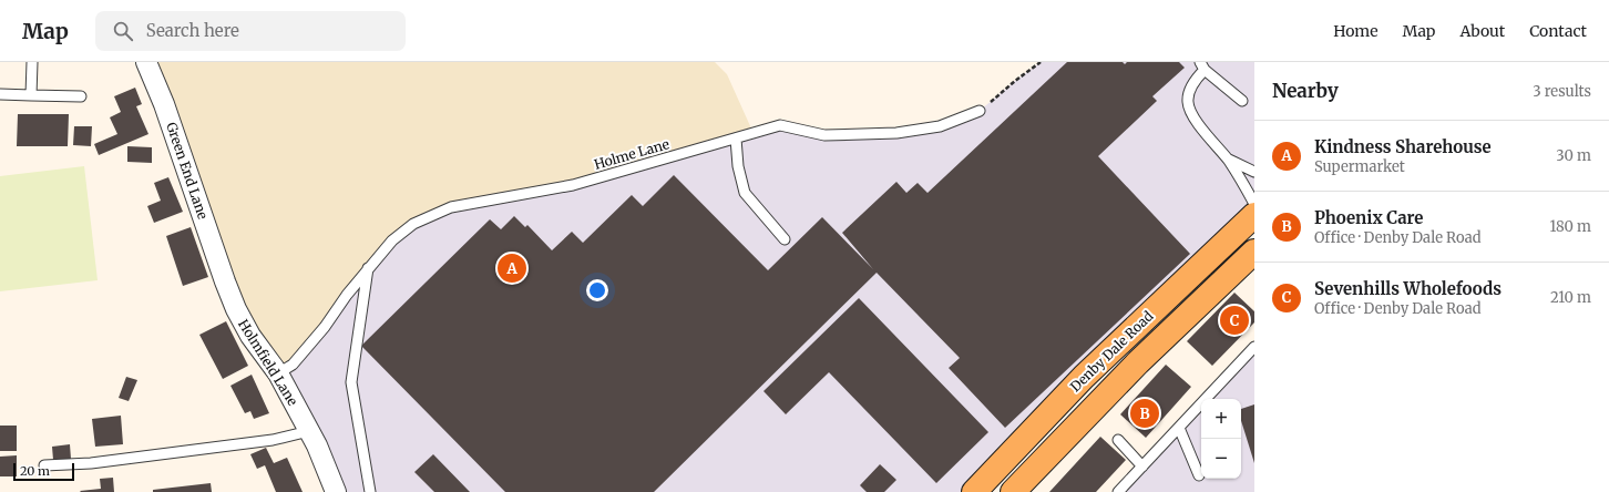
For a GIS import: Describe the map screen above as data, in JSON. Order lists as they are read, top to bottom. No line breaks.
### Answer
{"streets":{"main road":["Denby Dale Road"],"street":["Green End Lane","Holmfield Lane"],"lane":["Holme Lane"]},"crossings":[["Holme Lane","Holmfield Lane"],["Green End Lane","Holmfield Lane"]],"scale_bar":"20 m","page":{"header":"Map","search":"Search here","nav":["Home","Map","About","Contact"],"heading":["Nearby","3 results"],"list":[{"mark":"A","name":"Kindness Sharehouse","note":"Supermarket","value":"30 m"},{"mark":"B","name":"Phoenix Care","note":"Office · Denby Dale Road","value":"180 m"},{"mark":"C","name":"Sevenhills Wholefoods","note":"Office · Denby Dale Road","value":"210 m"}],"pins":["A","C","B"],"map_buttons":["+","−"],"scale":"20 m"}}
